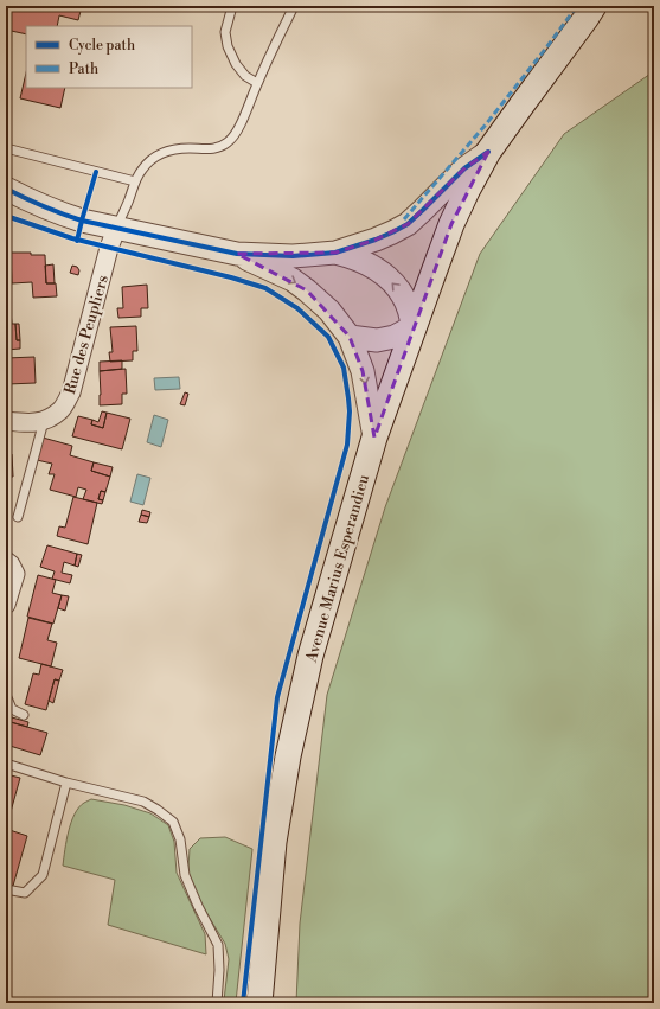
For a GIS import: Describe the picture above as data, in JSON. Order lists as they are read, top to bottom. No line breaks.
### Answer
{"streets":{"main road":["Avenue Marius Esperandieu"],"street":["Rue des Peupliers"]},"legend":["Cycle path","Path"]}
